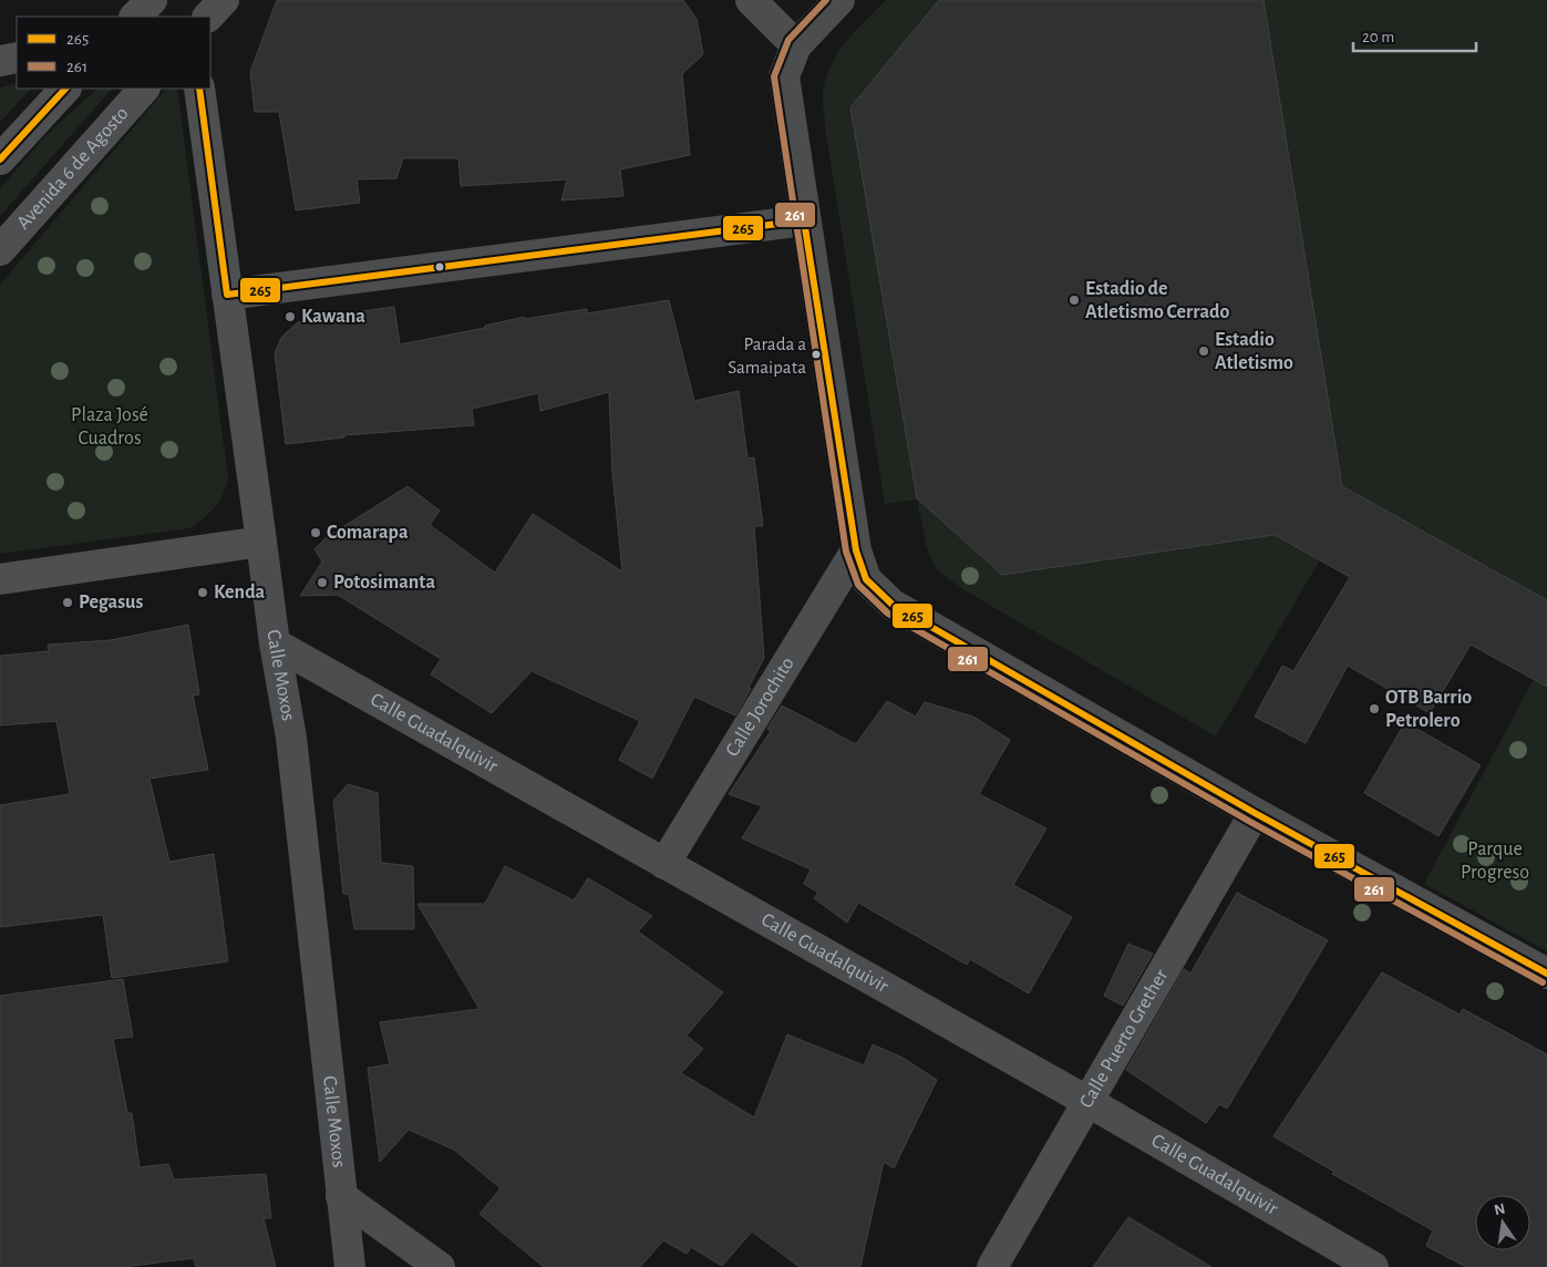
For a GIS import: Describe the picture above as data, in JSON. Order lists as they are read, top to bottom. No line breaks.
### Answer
{"streets":{"main road":["Avenida 6 de Agosto","Calle Moxos"],"street":["Calle Jorochito","Calle Guadalquivir","Calle Puerto Grether"]},"crossings":[["Calle Moxos","Calle Guadalquivir"],["Calle Jorochito","Calle Guadalquivir"],["Calle Guadalquivir","Calle Puerto Grether"]],"parks":["Plaza José Cuadros","Parque Progreso"],"places":["Estadio de Atletismo Cerrado","Kawana","Estadio Atletismo","Parada a Samaipata","Comarapa","Potosimanta","Kenda","Pegasus","OTB Barrio Petrolero"],"lines":["transit line 261","transit line 265"],"legend":["265","261"],"scale_bar":"20 m","north":"top"}
